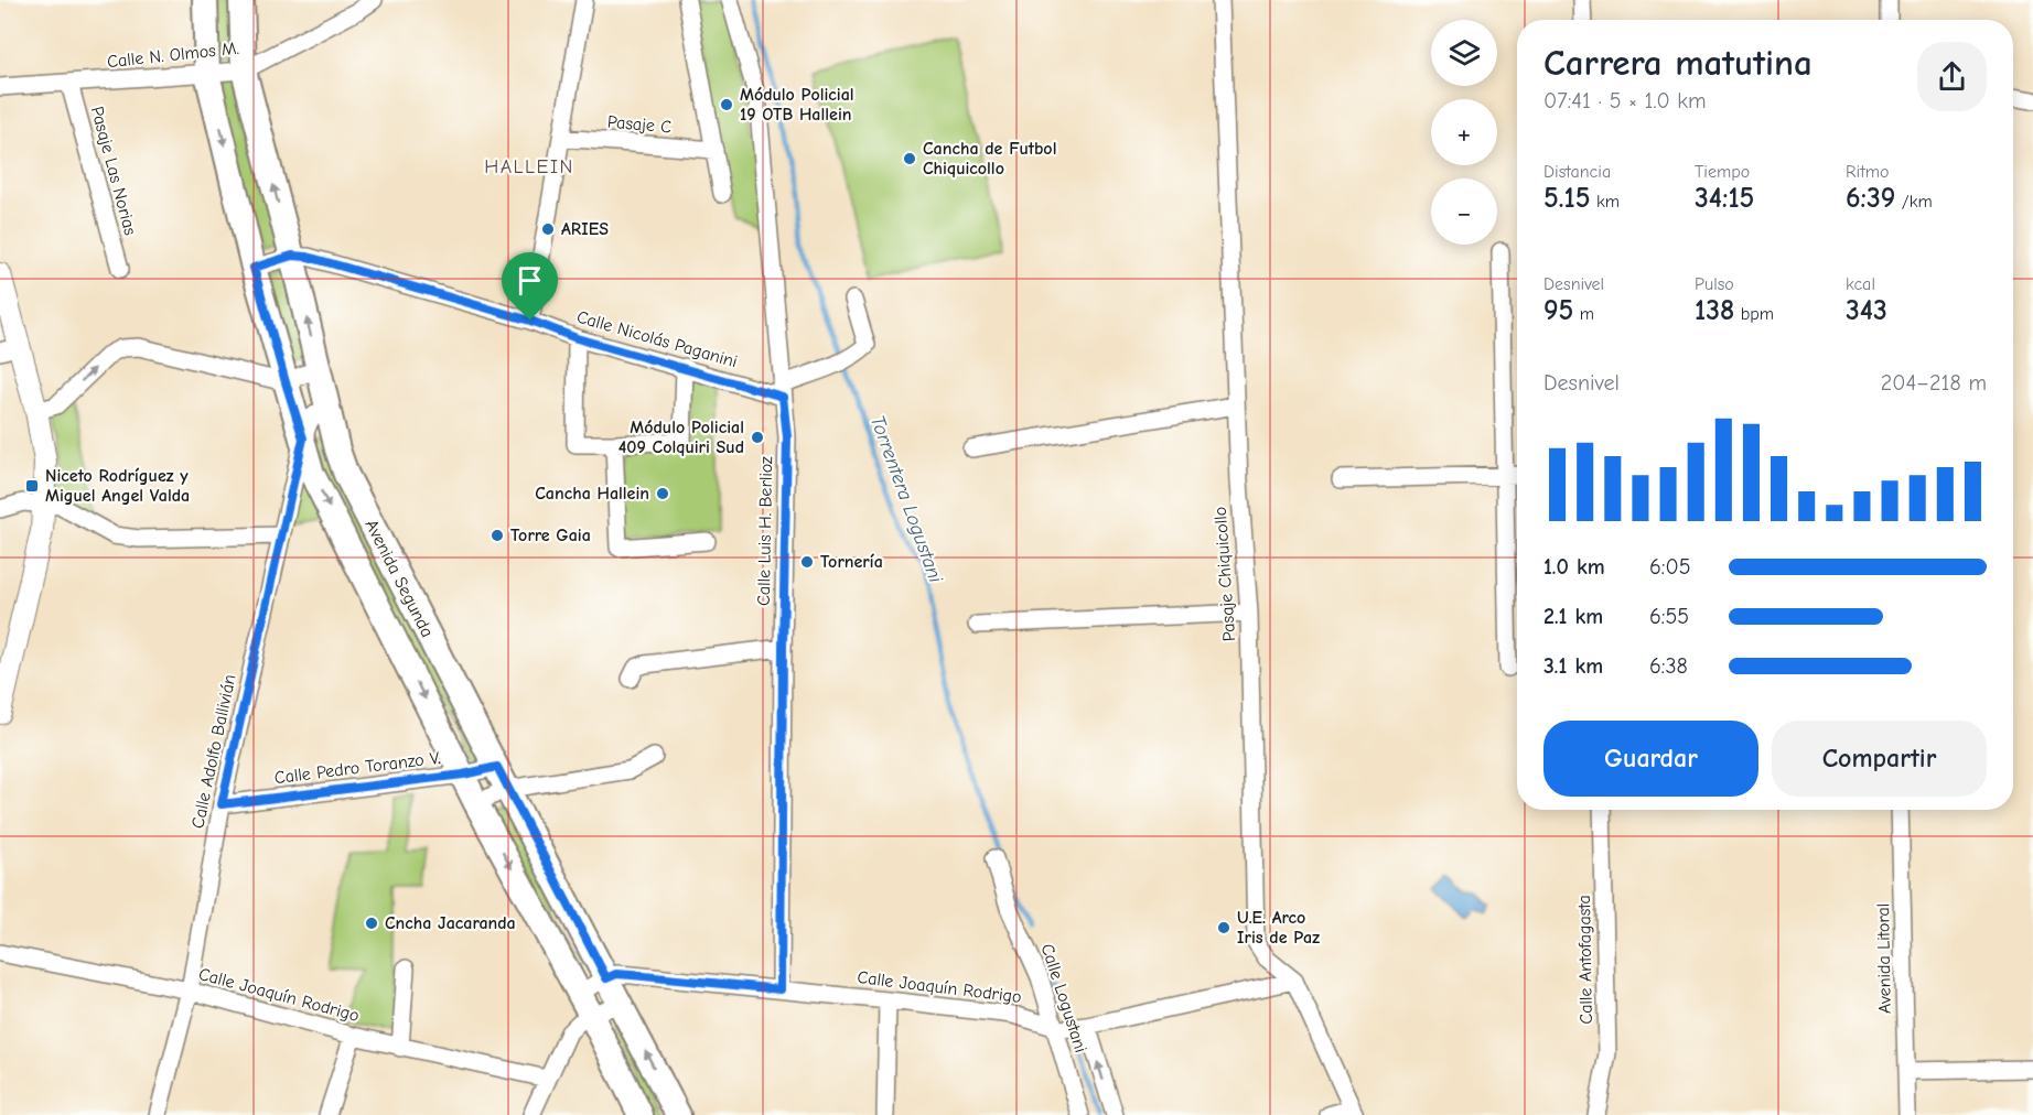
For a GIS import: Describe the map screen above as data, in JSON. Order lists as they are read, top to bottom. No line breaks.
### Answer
{"streets":{"main road":["Avenida Segunda"],"street":["Calle N. Olmos M.","Pasaje C","Pasaje Las Norias","Calle Nicolás Paganini","Calle Luis H. Berlioz","Pasaje Chiquicollo","Calle Adolfo Ballivián","Calle Pedro Toranzo V.","Avenida Litoral","Calle Antofagasta","Calle Joaquín Rodrigo","Calle Logustani"]},"crossings":[["Calle N. Olmos M.","Pasaje Las Norias"],["Calle N. Olmos M.","Avenida Segunda"],["Calle Nicolás Paganini","Calle Luis H. Berlioz"],["Calle Nicolás Paganini","Avenida Segunda"],["Calle Luis H. Berlioz","Calle Joaquín Rodrigo"],["Pasaje Chiquicollo","Calle Joaquín Rodrigo"],["Avenida Segunda","Calle Adolfo Ballivián"],["Avenida Segunda","Calle Pedro Toranzo V."],["Avenida Segunda","Calle Joaquín Rodrigo"],["Calle Adolfo Ballivián","Calle Pedro Toranzo V."],["Calle Adolfo Ballivián","Calle Joaquín Rodrigo"],["Calle Joaquín Rodrigo","Calle Logustani"]],"districts":["HALLEIN"],"water":["Torrentera Logustani"],"places":{"other":["Módulo Policial 19 OTB Hallein","Cancha de Futbol Chiquicollo","ARIES","Módulo Policial 409 Colquiri Sud","Cancha Hallein","Torre Gaia","Tornería","Cncha Jacaranda","U.E. Arco Iris de Paz"],"transit":["Niceto Rodríguez y Miguel Angel Valda"]},"page":{"map_buttons":["+","−"],"heading":["Carrera matutina","07:41 · 5 × 1.0 km"],"stats":[["Distancia","5.15 km"],["Tiempo","34:15"],["Ritmo","6:39 /km"],["Desnivel","95 m"],["Pulso","138 bpm"],["kcal","343"]],"chart":["Desnivel","204–218 m"],"list":[{"name":"1.0 km","note":"6:05"},{"name":"2.1 km","note":"6:55"},{"name":"3.1 km","note":"6:38"}],"buttons":["Guardar","Compartir"]}}
